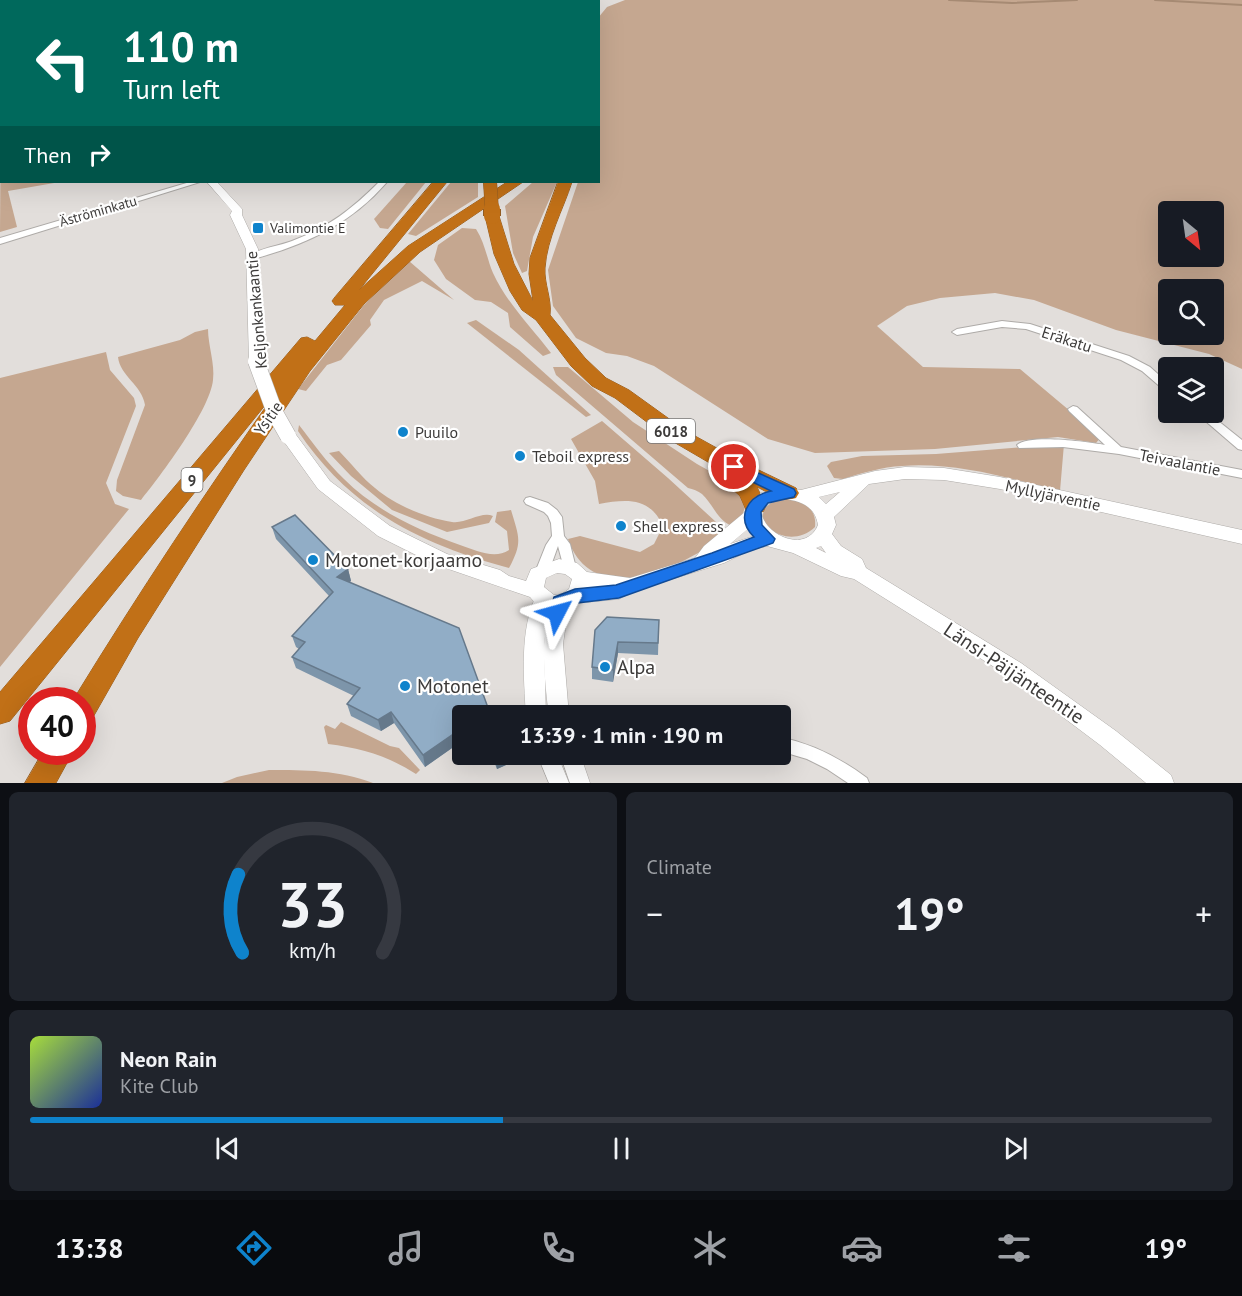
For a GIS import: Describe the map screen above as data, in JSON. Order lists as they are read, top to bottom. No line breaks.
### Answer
{"streets":{"highway":["Ysitie","6018","9"],"main road":["Keljonkankaantie","Myllyjärventie","Länsi-Päijänteentie"],"street":["Äströminkatu","Eräkatu","Teivaalantie"]},"crossings":[["Keljonkankaantie","6018"],["Keljonkankaantie","Myllyjärventie"],["Keljonkankaantie","Länsi-Päijänteentie"],["Ysitie","9"],["6018","Myllyjärventie"],["6018","Länsi-Päijänteentie"],["Myllyjärventie","Länsi-Päijänteentie"]],"places":{"transit":["Valimontie E"],"other":["Puuilo","Teboil express","Shell express","Motonet-korjaamo","Alpa","Motonet"]},"north":"bottom right","page":{"turn":["110 m","Turn left"],"then":"Then","limit":"40","trip":"13:39 · 1 min · 190 m","tile":"Climate","heat":["−","19°","+"],"song":["Neon Rain","Kite Club"],"tabs":["13:38","19°"],"gauge":["33","km/h"]}}
